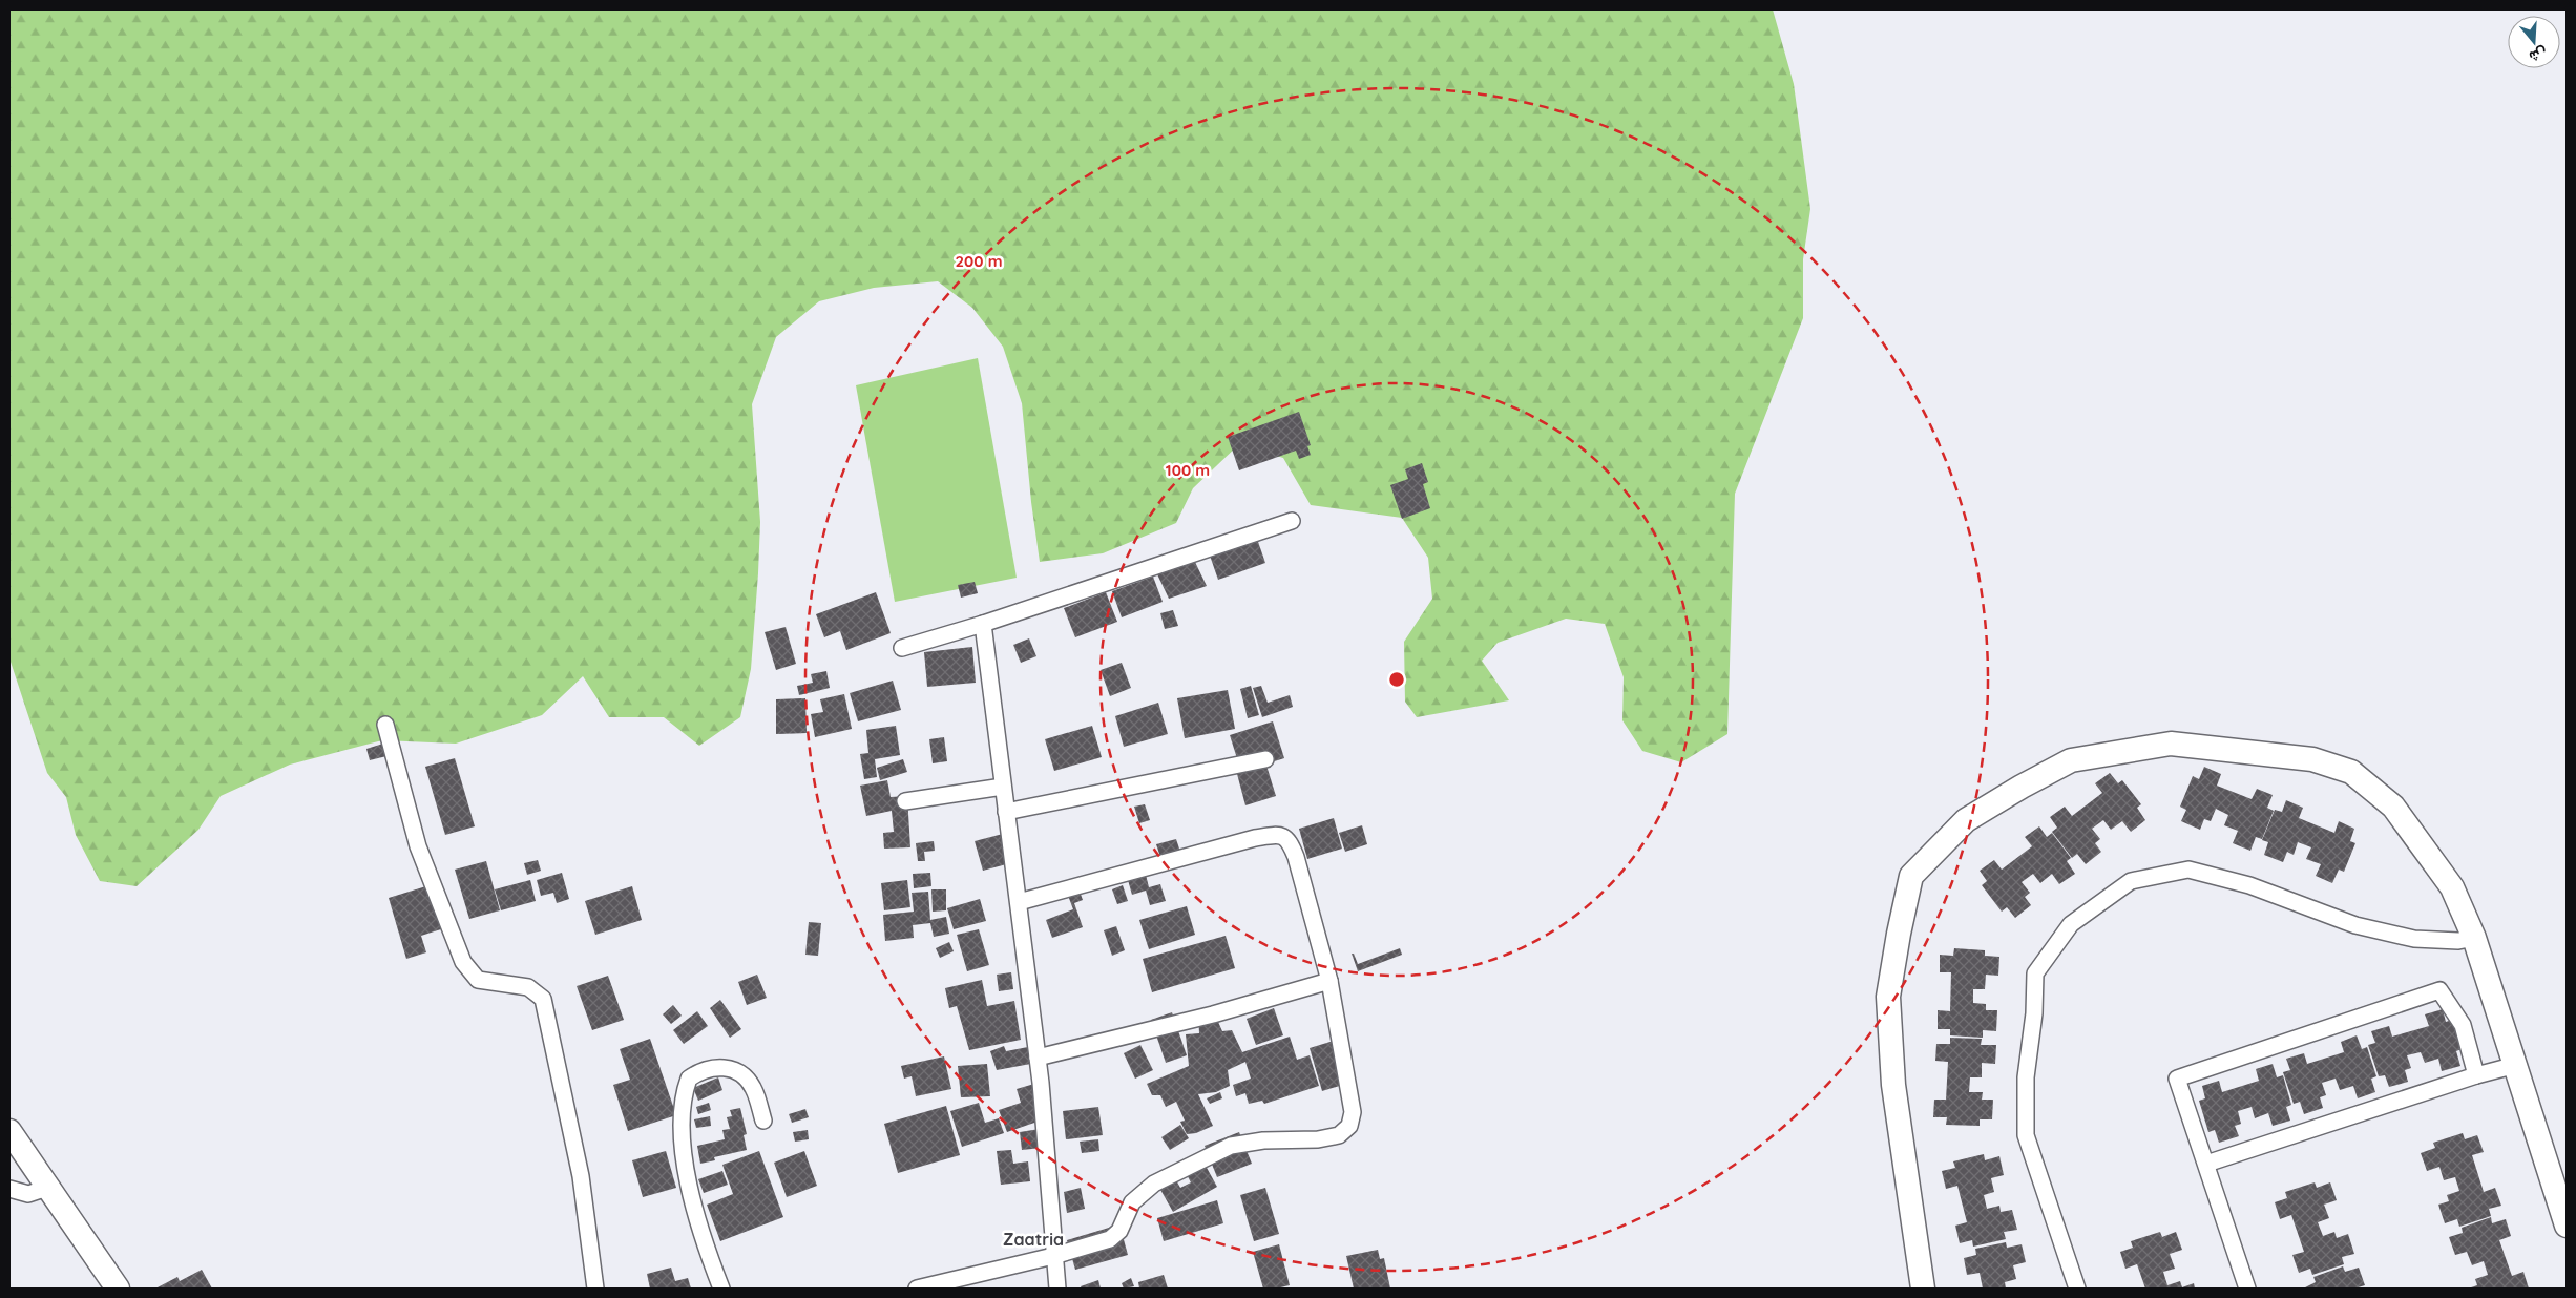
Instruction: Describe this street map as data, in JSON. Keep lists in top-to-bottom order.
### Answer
{
  "districts": ["Zaatria"],
  "north": "bottom",
  "rings": ["200 m", "100 m"]
}
